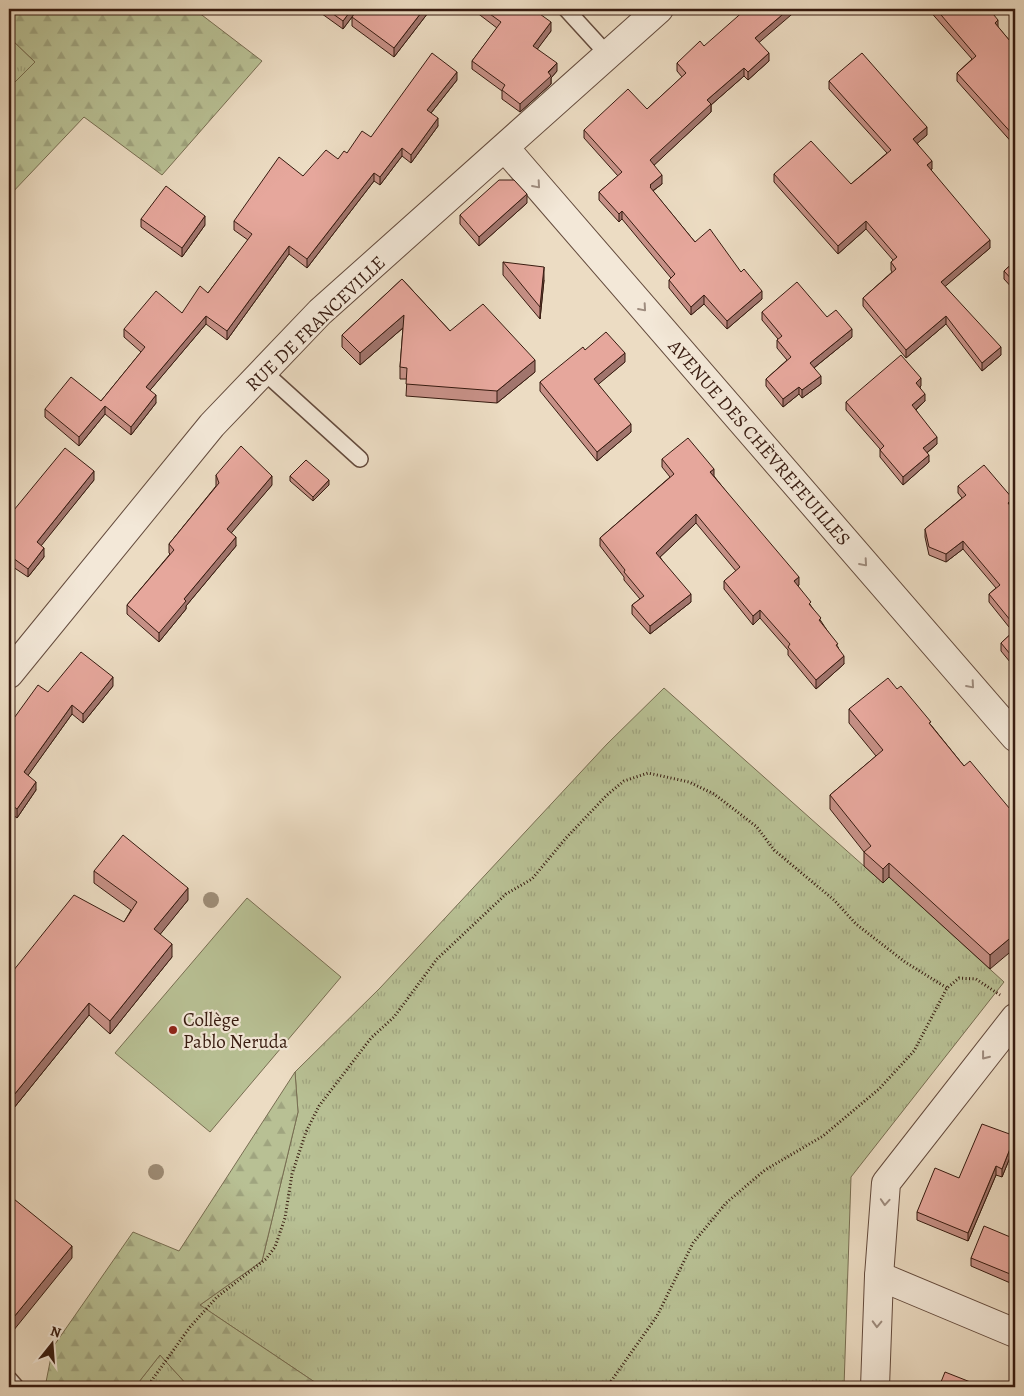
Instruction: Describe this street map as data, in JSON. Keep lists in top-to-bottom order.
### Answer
{
  "streets": {
    "street": ["RUE DE FRANCEVILLE", "AVENUE DES CHÈVREFEUILLES"]
  },
  "crossings": [
    ["RUE DE FRANCEVILLE", "AVENUE DES CHÈVREFEUILLES"]
  ],
  "one_way": ["AVENUE DES CHÈVREFEUILLES"],
  "places": ["Collège Pablo Neruda"],
  "north": "top"
}
